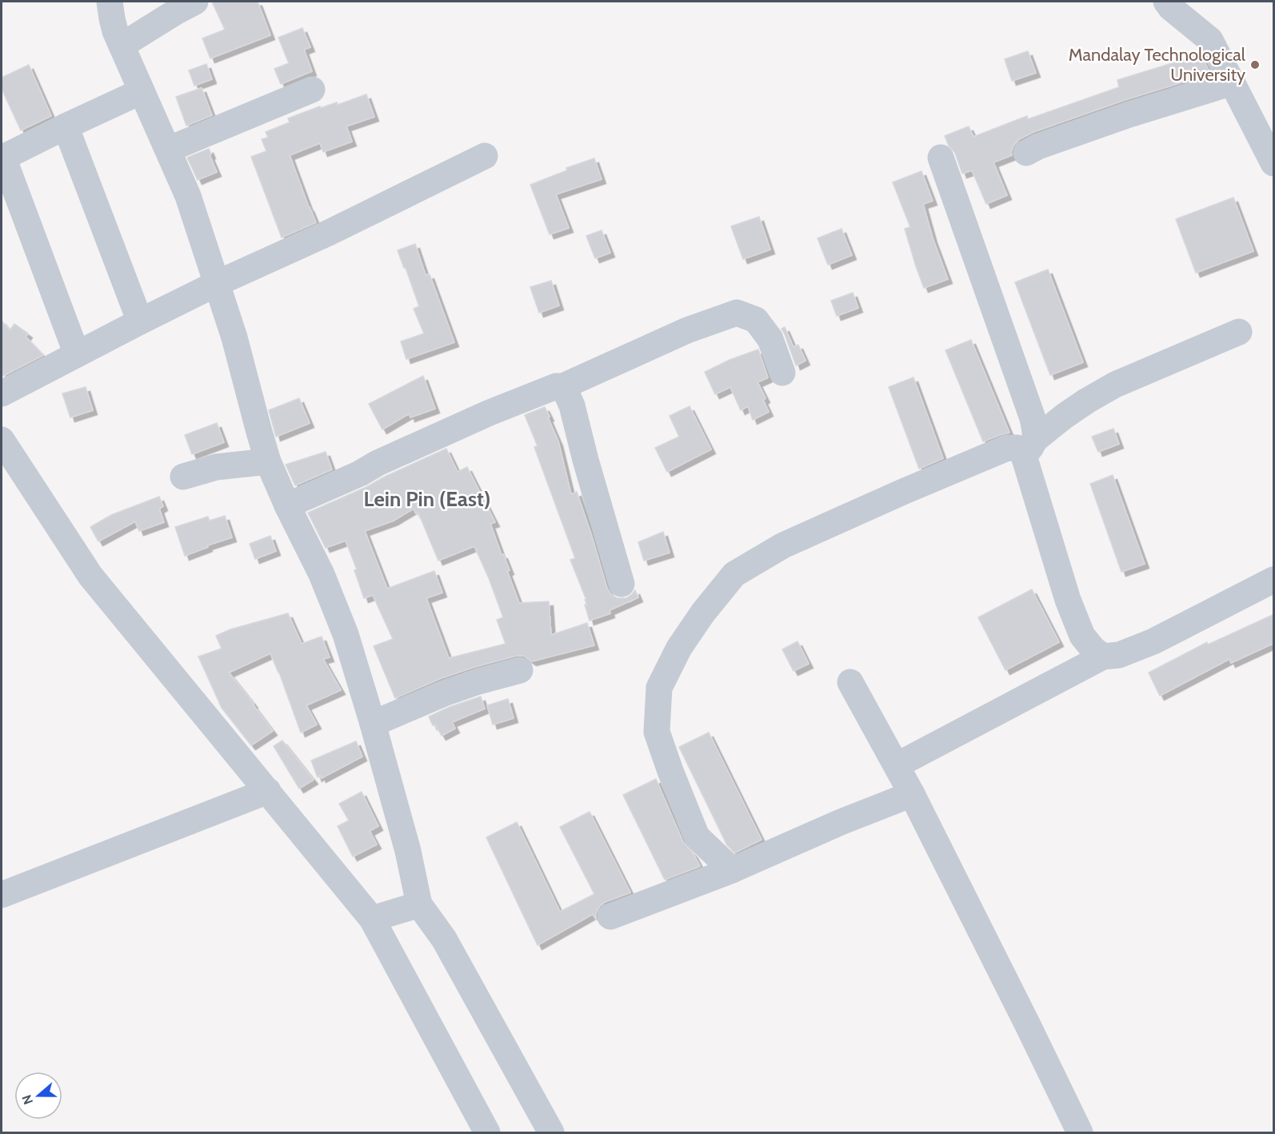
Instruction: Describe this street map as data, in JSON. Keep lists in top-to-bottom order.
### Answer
{
  "districts": ["Lein Pin (East)"],
  "places": ["Mandalay Technological University"],
  "north": "left"
}
